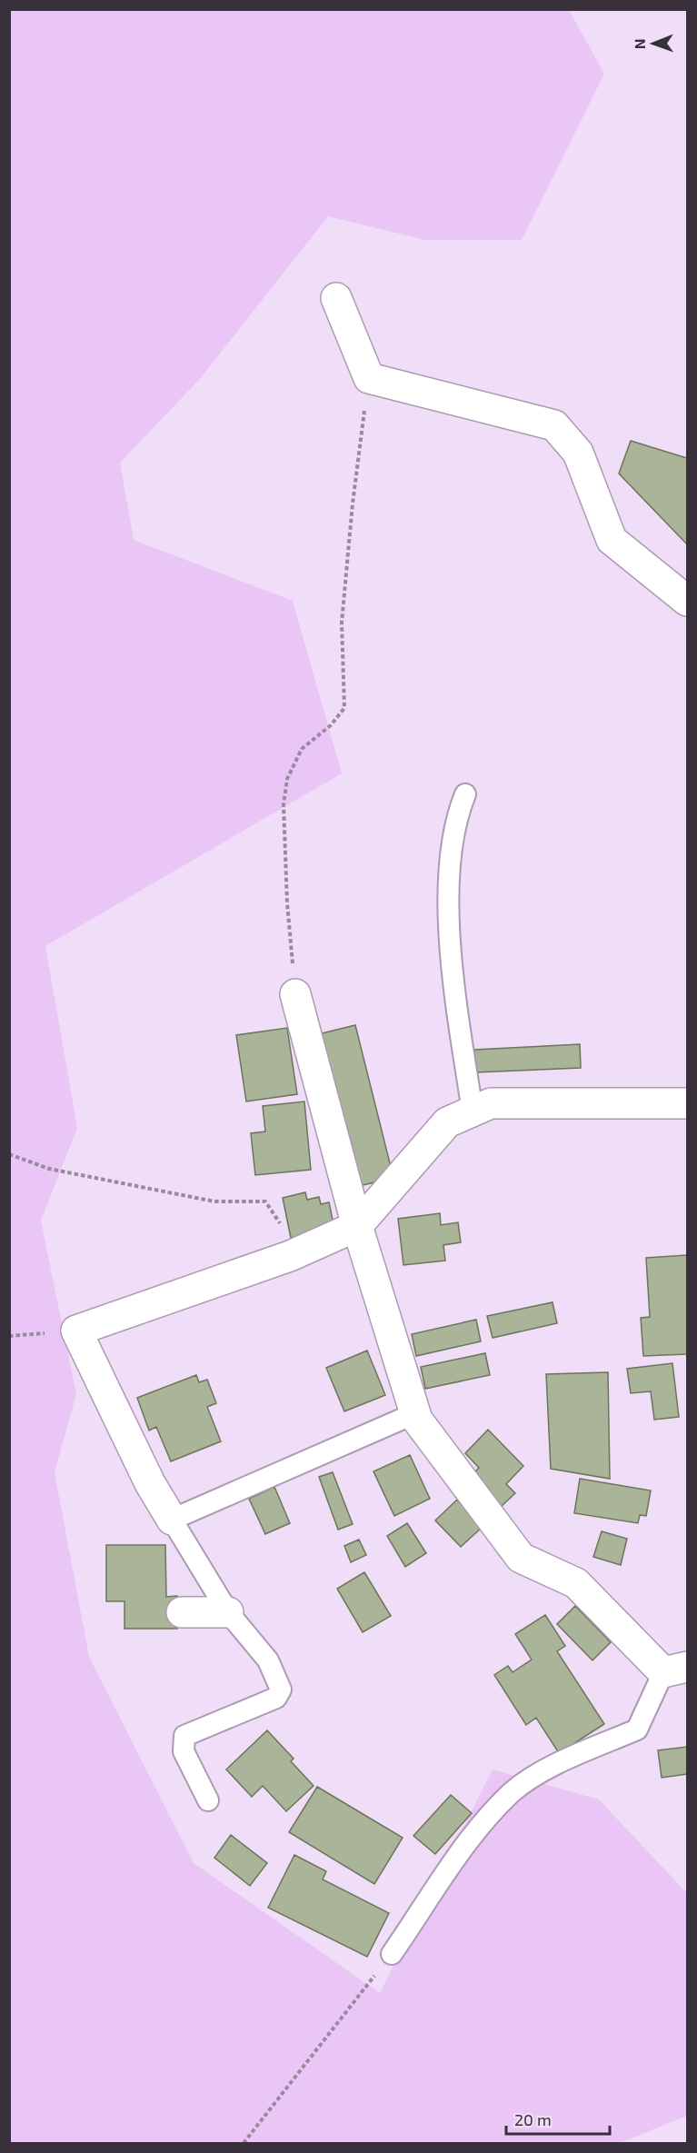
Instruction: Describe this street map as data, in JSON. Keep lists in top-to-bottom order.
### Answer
{
  "scale_bar": "20 m",
  "north": "left"
}
